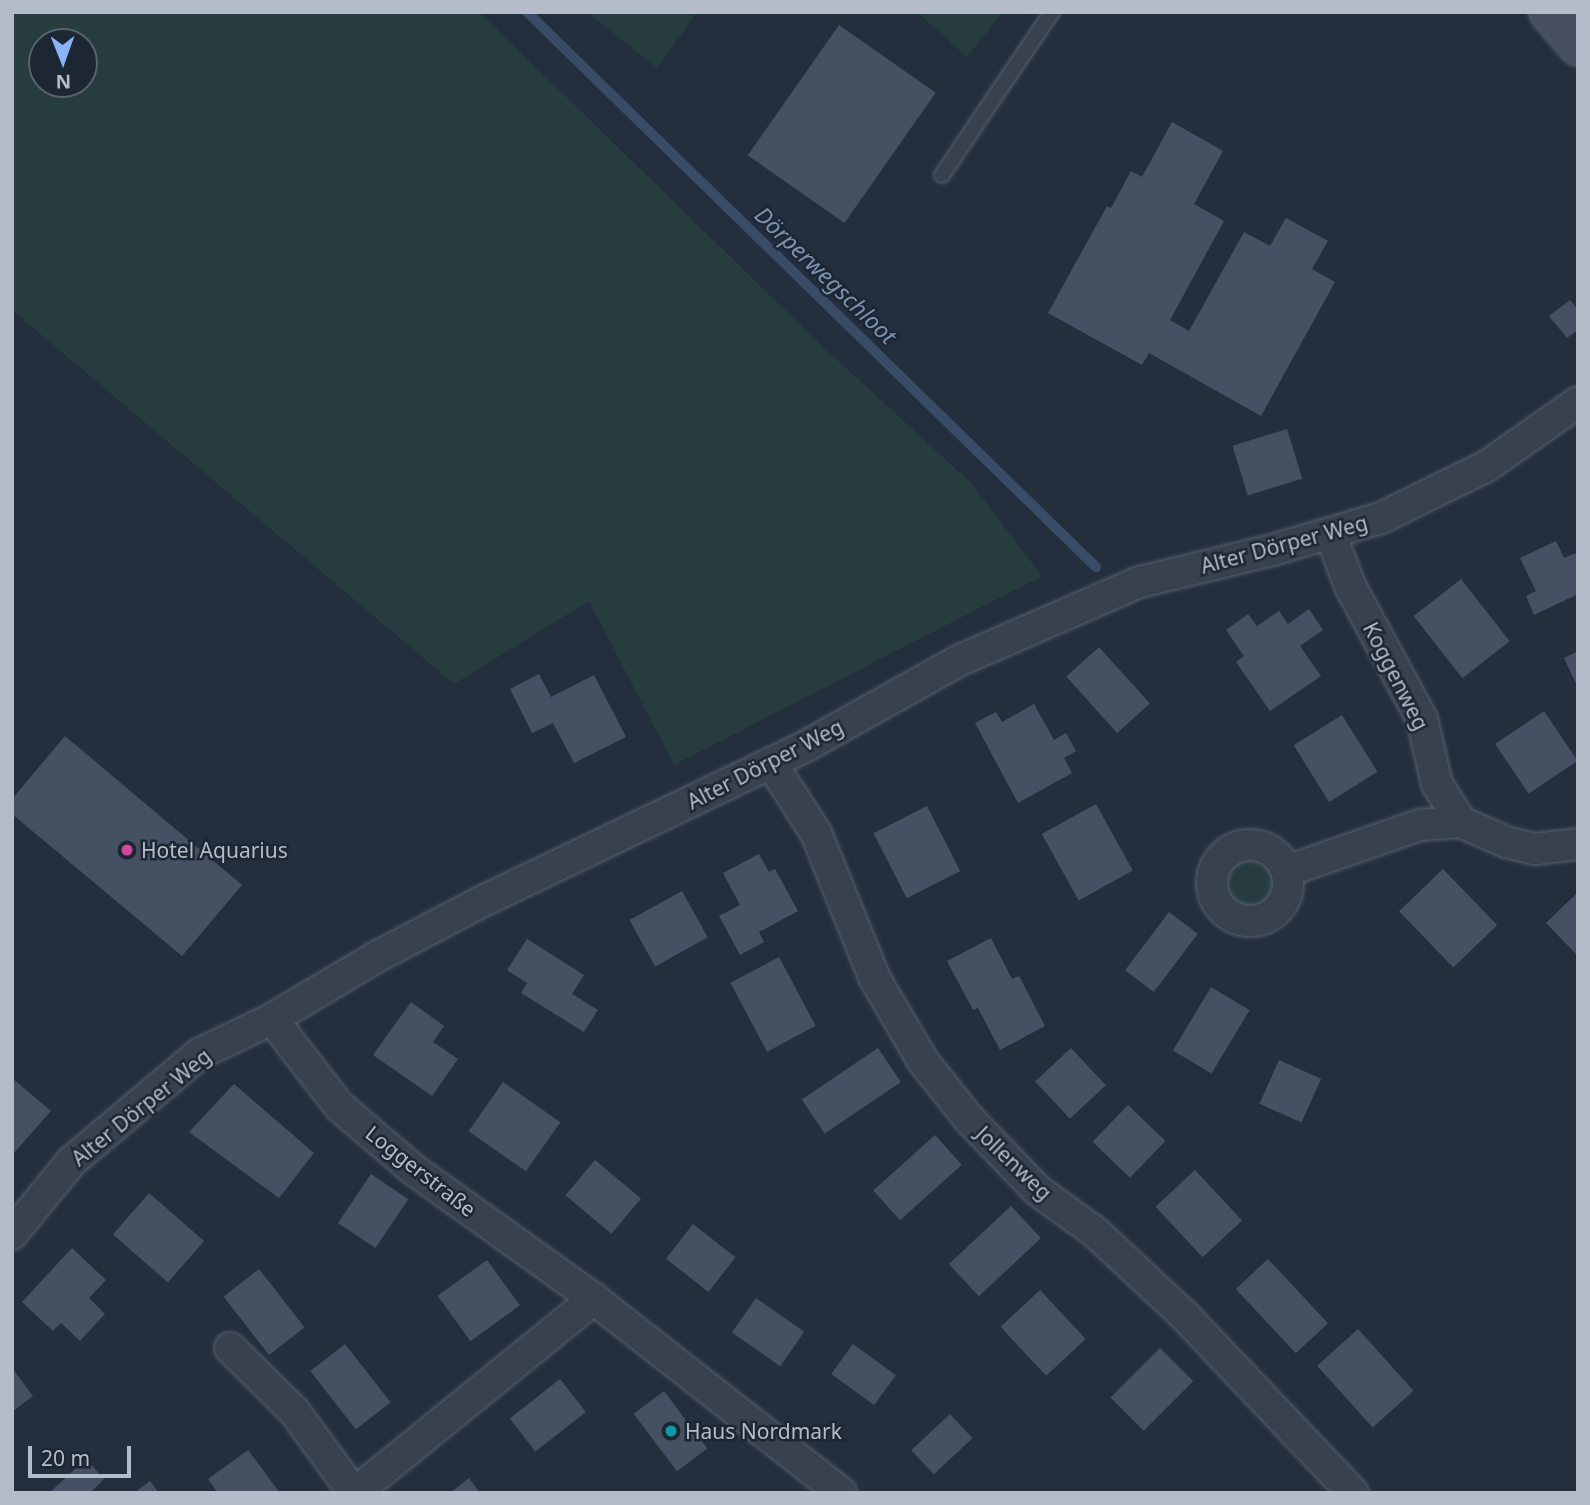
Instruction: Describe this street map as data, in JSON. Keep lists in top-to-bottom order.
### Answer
{
  "streets": {
    "street": [
      "Alter Dörper Weg",
      "Koggenweg",
      "Jollenweg",
      "Loggerstraße"
    ]
  },
  "crossings": [
    ["Alter Dörper Weg", "Koggenweg"],
    ["Alter Dörper Weg", "Jollenweg"],
    ["Alter Dörper Weg", "Loggerstraße"]
  ],
  "water": ["Dörperwegschloot"],
  "places": ["Hotel Aquarius", "Haus Nordmark"],
  "scale_bar": "20 m",
  "north": "bottom"
}
